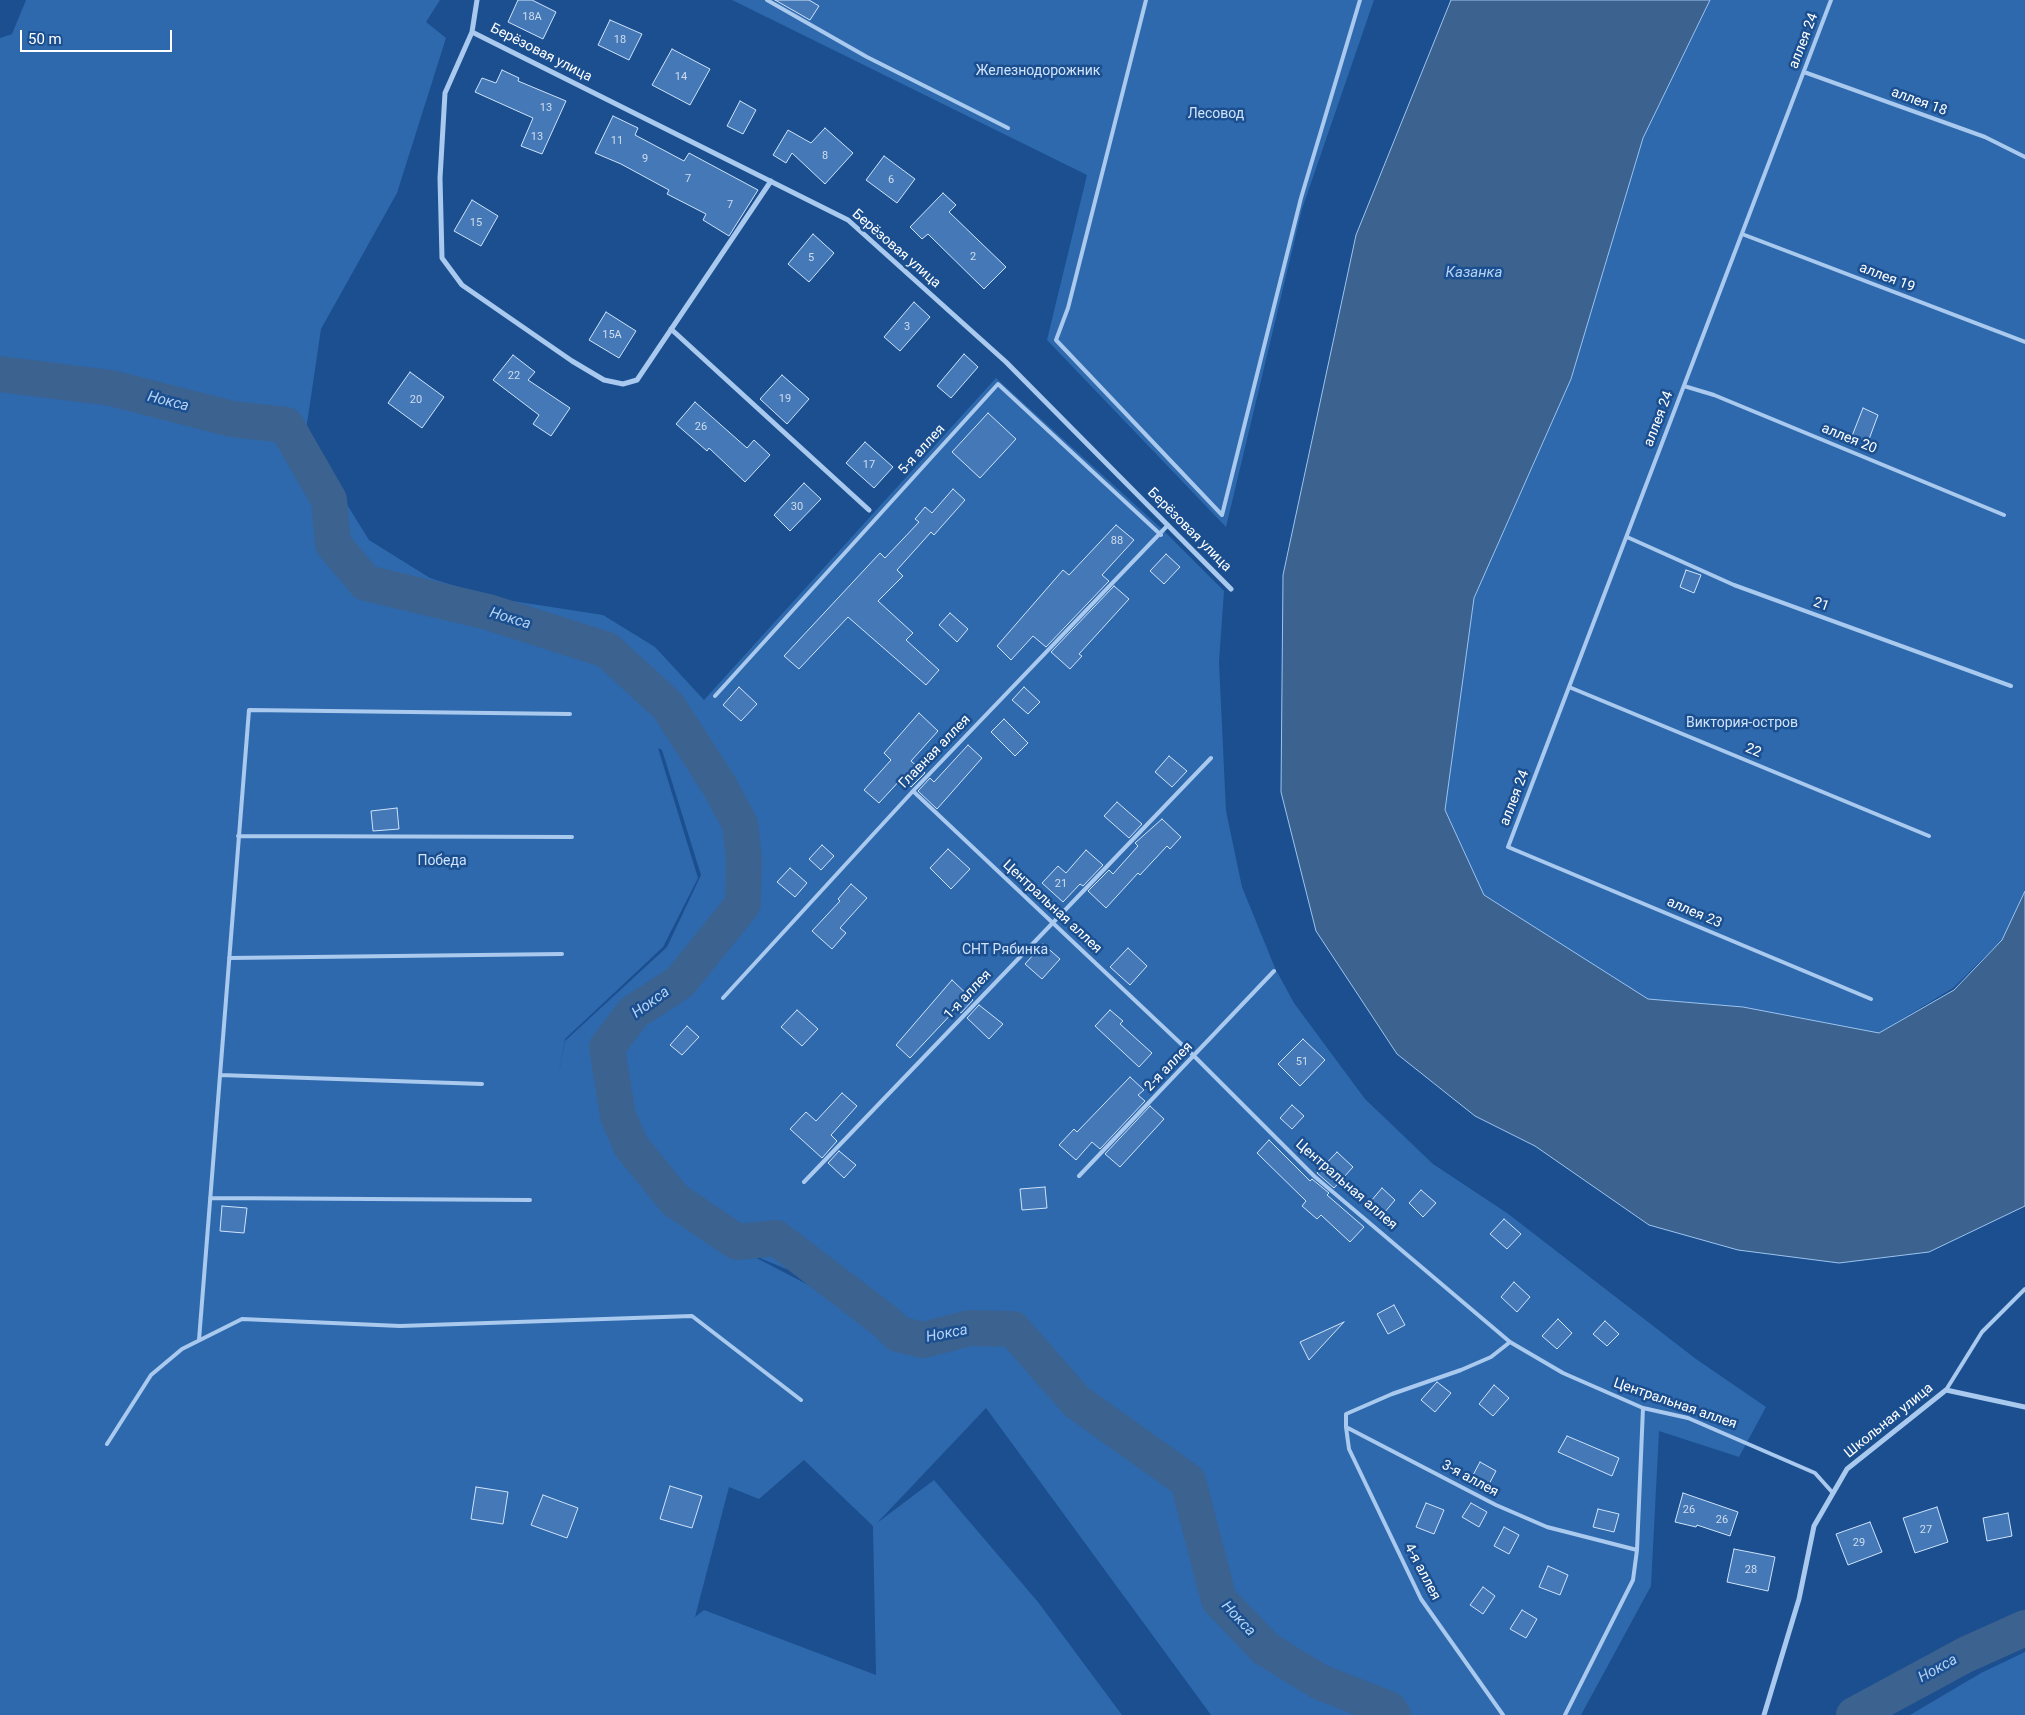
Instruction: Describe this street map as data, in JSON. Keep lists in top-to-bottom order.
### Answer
{
  "streets": {
    "street": ["Берёзовая улица", "Школьная улица"],
    "lane": [
      "аллея 24",
      "аллея 18",
      "аллея 19",
      "аллея 20",
      "5-я аллея",
      "21",
      "22",
      "Главная аллея",
      "Центральная аллея",
      "аллея 23",
      "1-я аллея",
      "2-я аллея",
      "3-я аллея",
      "4-я аллея"
    ]
  },
  "crossings": [
    ["аллея 24", "аллея 18"],
    ["аллея 24", "аллея 19"],
    ["аллея 24", "аллея 20"],
    ["аллея 24", "21"],
    ["аллея 24", "22"],
    ["аллея 24", "аллея 23"],
    ["Берёзовая улица", "Главная аллея"],
    ["5-я аллея", "Главная аллея"],
    ["Главная аллея", "Центральная аллея"],
    ["Центральная аллея", "1-я аллея"],
    ["Центральная аллея", "2-я аллея"],
    ["Центральная аллея", "Школьная улица"],
    ["3-я аллея", "4-я аллея"]
  ],
  "water": ["Казанка", "Нокса"],
  "parks": [
    "Железнодорожник",
    "Лесовод",
    "Виктория-остров",
    "Победа",
    "СНТ Рябинка"
  ],
  "house_numbers": [
    "18А",
    "18",
    "14",
    "13",
    "13",
    "11",
    "8",
    "9",
    "7",
    "6",
    "7",
    "15",
    "2",
    "5",
    "3",
    "15А",
    "22",
    "19",
    "20",
    "26",
    "17",
    "30",
    "88",
    "21",
    "51",
    "26",
    "26",
    "27",
    "29",
    "28"
  ],
  "scale_bar": "50 m"
}
